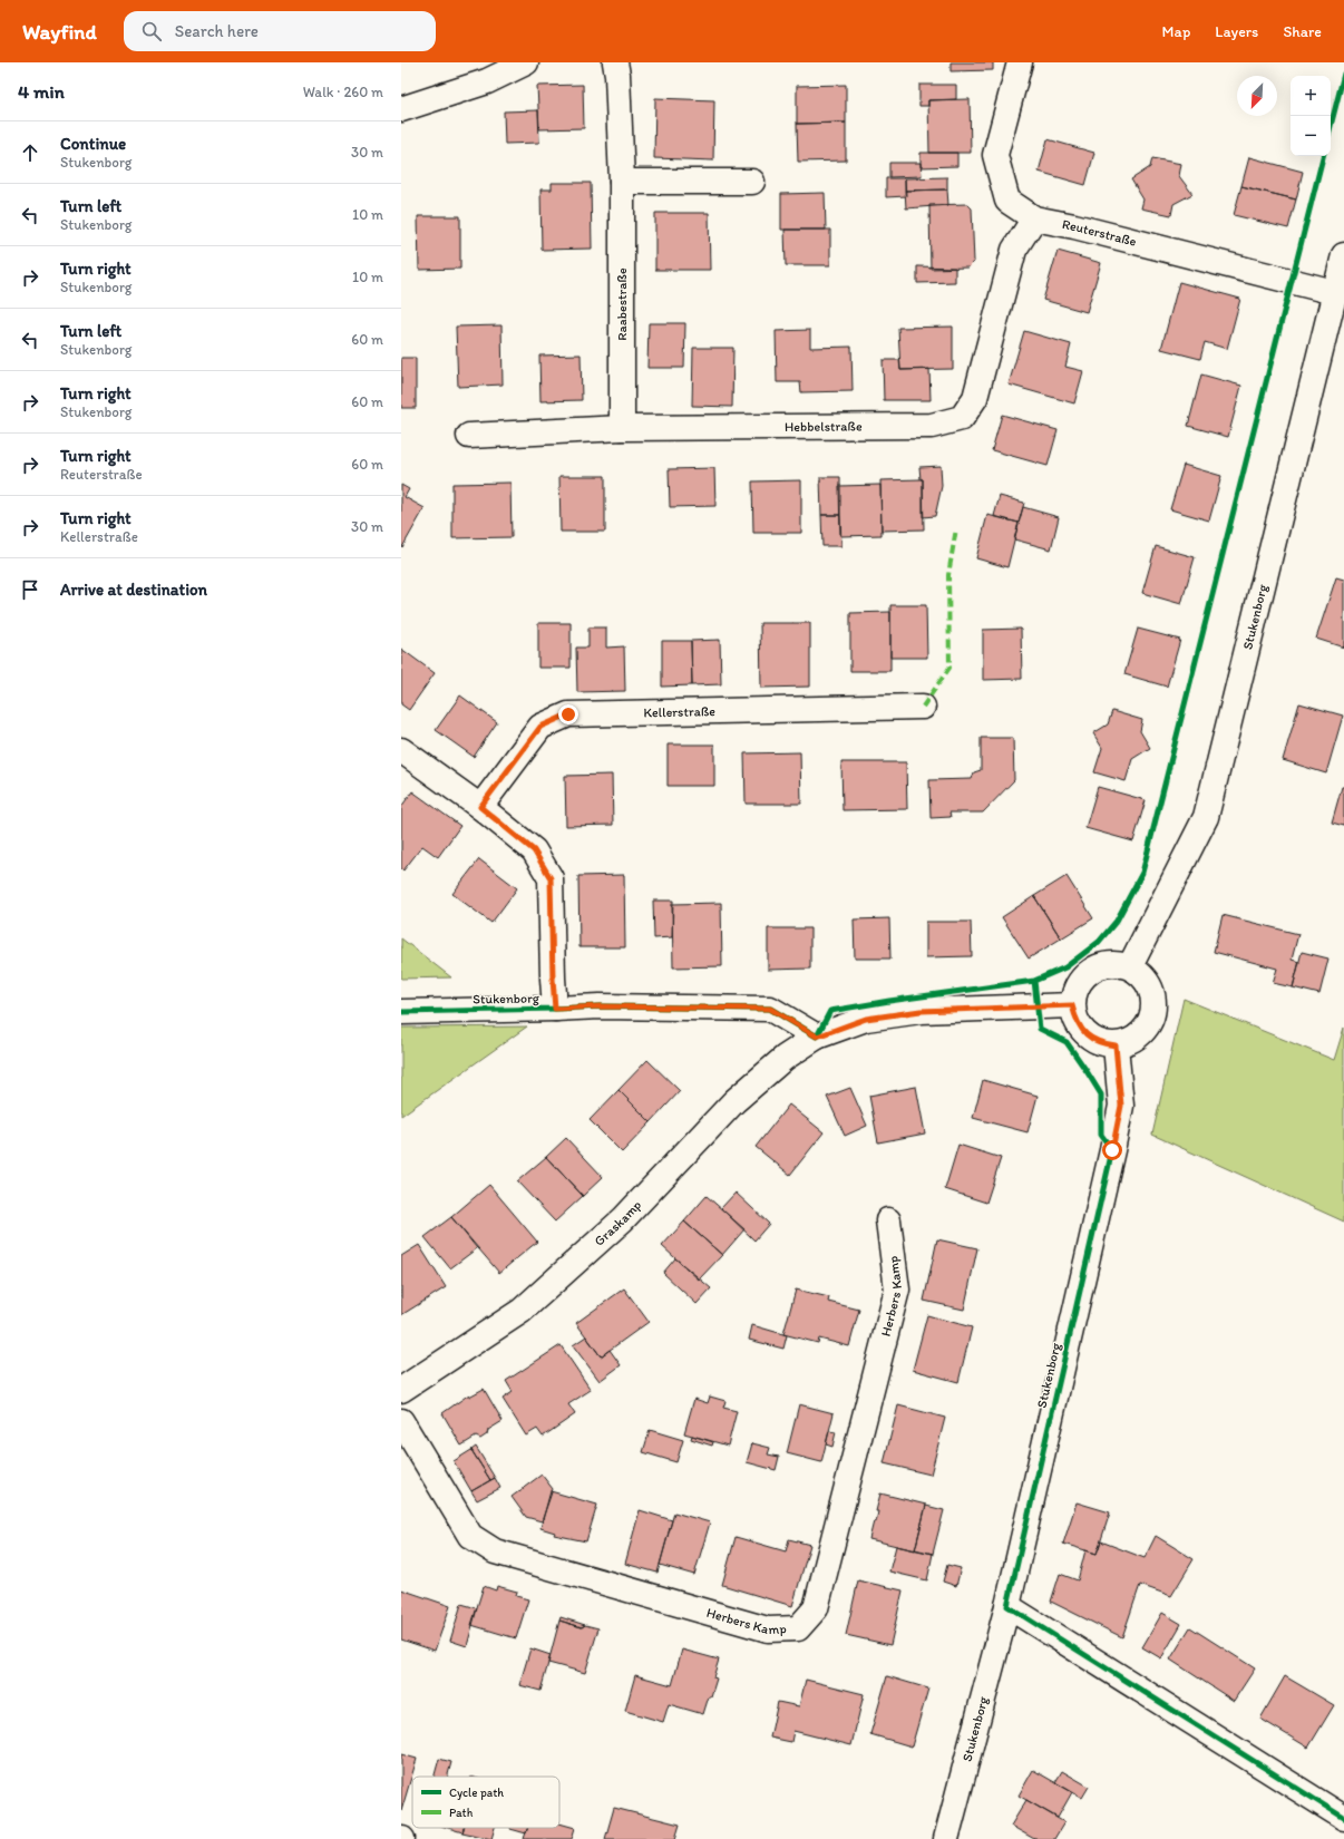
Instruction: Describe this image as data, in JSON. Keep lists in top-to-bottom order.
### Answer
{
  "streets": {
    "street": [
      "Reuterstraße",
      "Raabestraße",
      "Hebbelstraße",
      "Stukenborg",
      "Kellerstraße",
      "Graskamp",
      "Herbers Kamp"
    ]
  },
  "crossings": [
    ["Reuterstraße", "Hebbelstraße"],
    ["Reuterstraße", "Stukenborg"],
    ["Raabestraße", "Hebbelstraße"],
    ["Stukenborg", "Graskamp"]
  ],
  "legend": ["Cycle path", "Path"],
  "north": "bottom left",
  "page": {
    "header": "Wayfind",
    "search": "Search here",
    "nav": ["Map", "Layers", "Share"],
    "heading": ["4 min", "Walk · 260 m"],
    "map_buttons": ["+", "−"],
    "list": [
      ["Continue", "Stukenborg", "30 m"],
      ["Turn left", "Stukenborg", "10 m"],
      ["Turn right", "Stukenborg", "10 m"],
      ["Turn left", "Stukenborg", "60 m"],
      ["Turn right", "Stukenborg", "60 m"],
      ["Turn right", "Reuterstraße", "60 m"],
      ["Turn right", "Kellerstraße", "30 m"],
      "Arrive at destination"
    ]
  }
}
